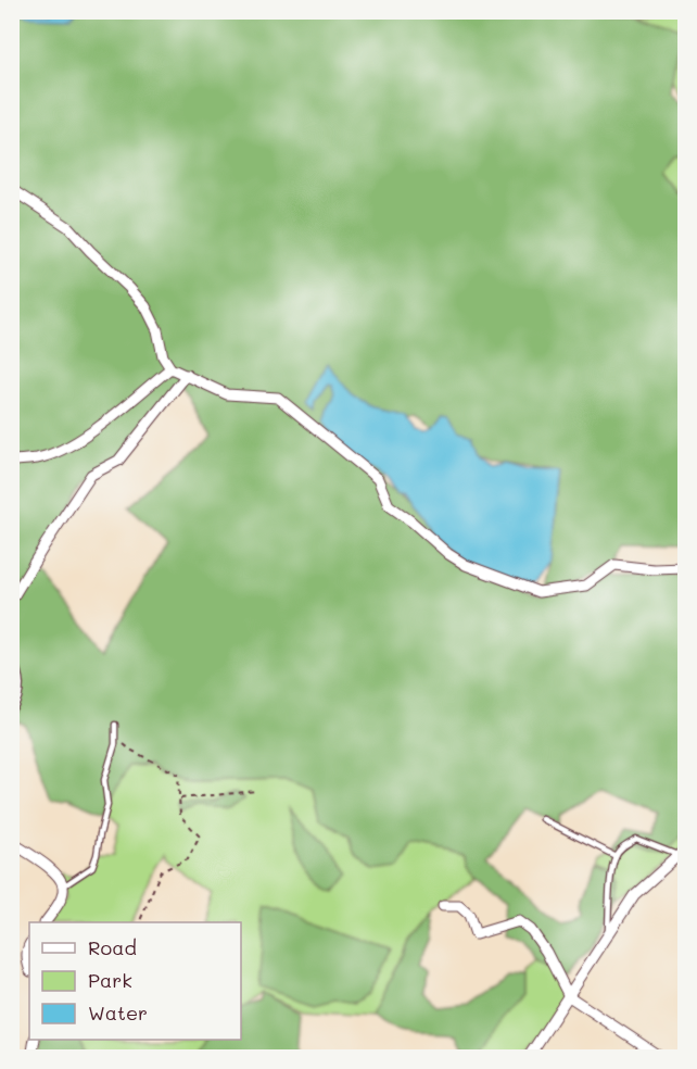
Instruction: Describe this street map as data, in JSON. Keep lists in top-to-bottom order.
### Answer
{
  "legend": ["Road", "Park", "Water"]
}
